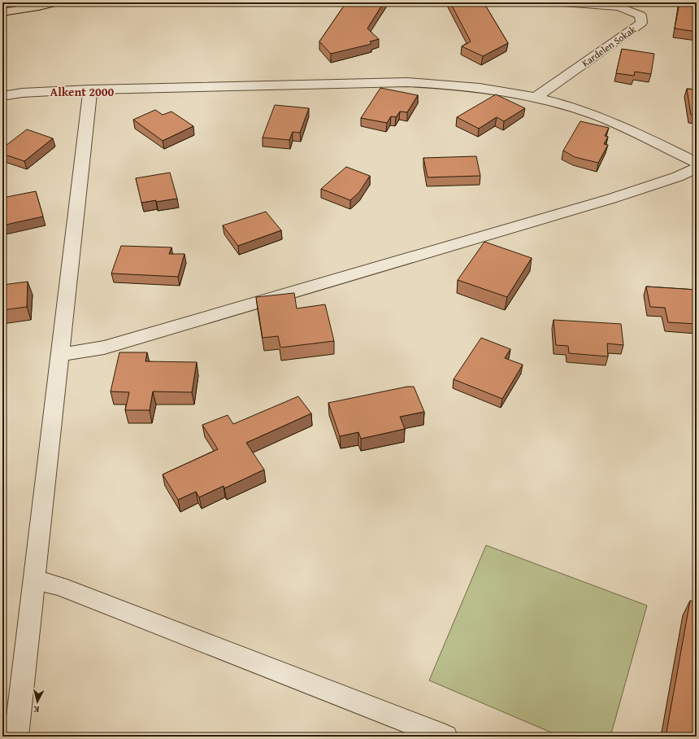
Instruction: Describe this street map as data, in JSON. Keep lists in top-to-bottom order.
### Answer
{
  "streets": {
    "street": ["Kardelen Sokak"]
  },
  "districts": ["Alkent 2000"],
  "north": "bottom"
}
